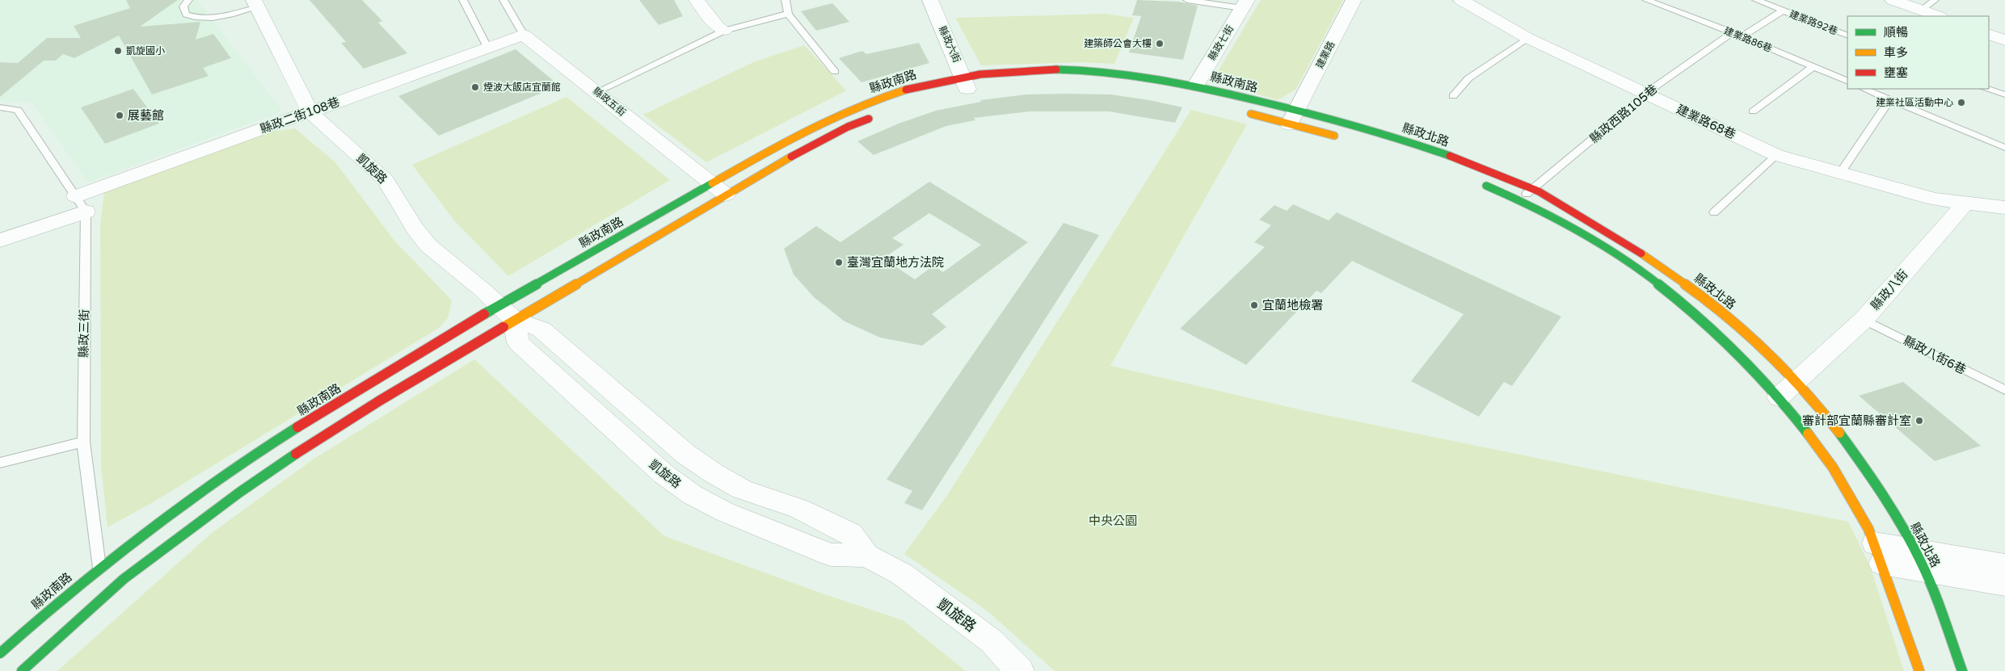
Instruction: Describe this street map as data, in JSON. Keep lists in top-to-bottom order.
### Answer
{
  "streets": {
    "street": [
      "縣政七街",
      "縣政六街",
      "建業路",
      "縣政南路",
      "縣政五街",
      "縣政二街108巷",
      "建業路68巷",
      "縣政北路",
      "凱旋路",
      "縣政八街"
    ],
    "lane": [
      "建業路92巷",
      "建業路86巷",
      "縣政西路105巷",
      "縣政三街",
      "縣政八街6巷"
    ]
  },
  "crossings": [
    ["建業路86巷", "縣政西路105巷"],
    ["縣政七街", "縣政南路"],
    ["縣政六街", "縣政南路"],
    ["建業路", "縣政南路"],
    ["建業路", "縣政北路"],
    ["縣政南路", "縣政五街"],
    ["縣政南路", "縣政北路"],
    ["縣政南路", "凱旋路"],
    ["縣政南路", "縣政三街"],
    ["縣政五街", "縣政二街108巷"],
    ["縣政西路105巷", "建業路68巷"],
    ["縣政西路105巷", "縣政北路"],
    ["縣政二街108巷", "凱旋路"],
    ["縣政二街108巷", "縣政三街"],
    ["建業路68巷", "縣政八街"],
    ["縣政北路", "縣政八街"],
    ["縣政八街", "縣政八街6巷"]
  ],
  "parks": ["中央公園"],
  "places": [
    "建築師公會大樓",
    "凱旋國小",
    "煙波大飯店宜蘭館",
    "建業社區活動中心",
    "展藝館",
    "臺灣宜蘭地方法院",
    "宜蘭地檢署",
    "審計部宜蘭縣審計室"
  ],
  "legend": ["順暢", "車多", "壅塞"]
}
